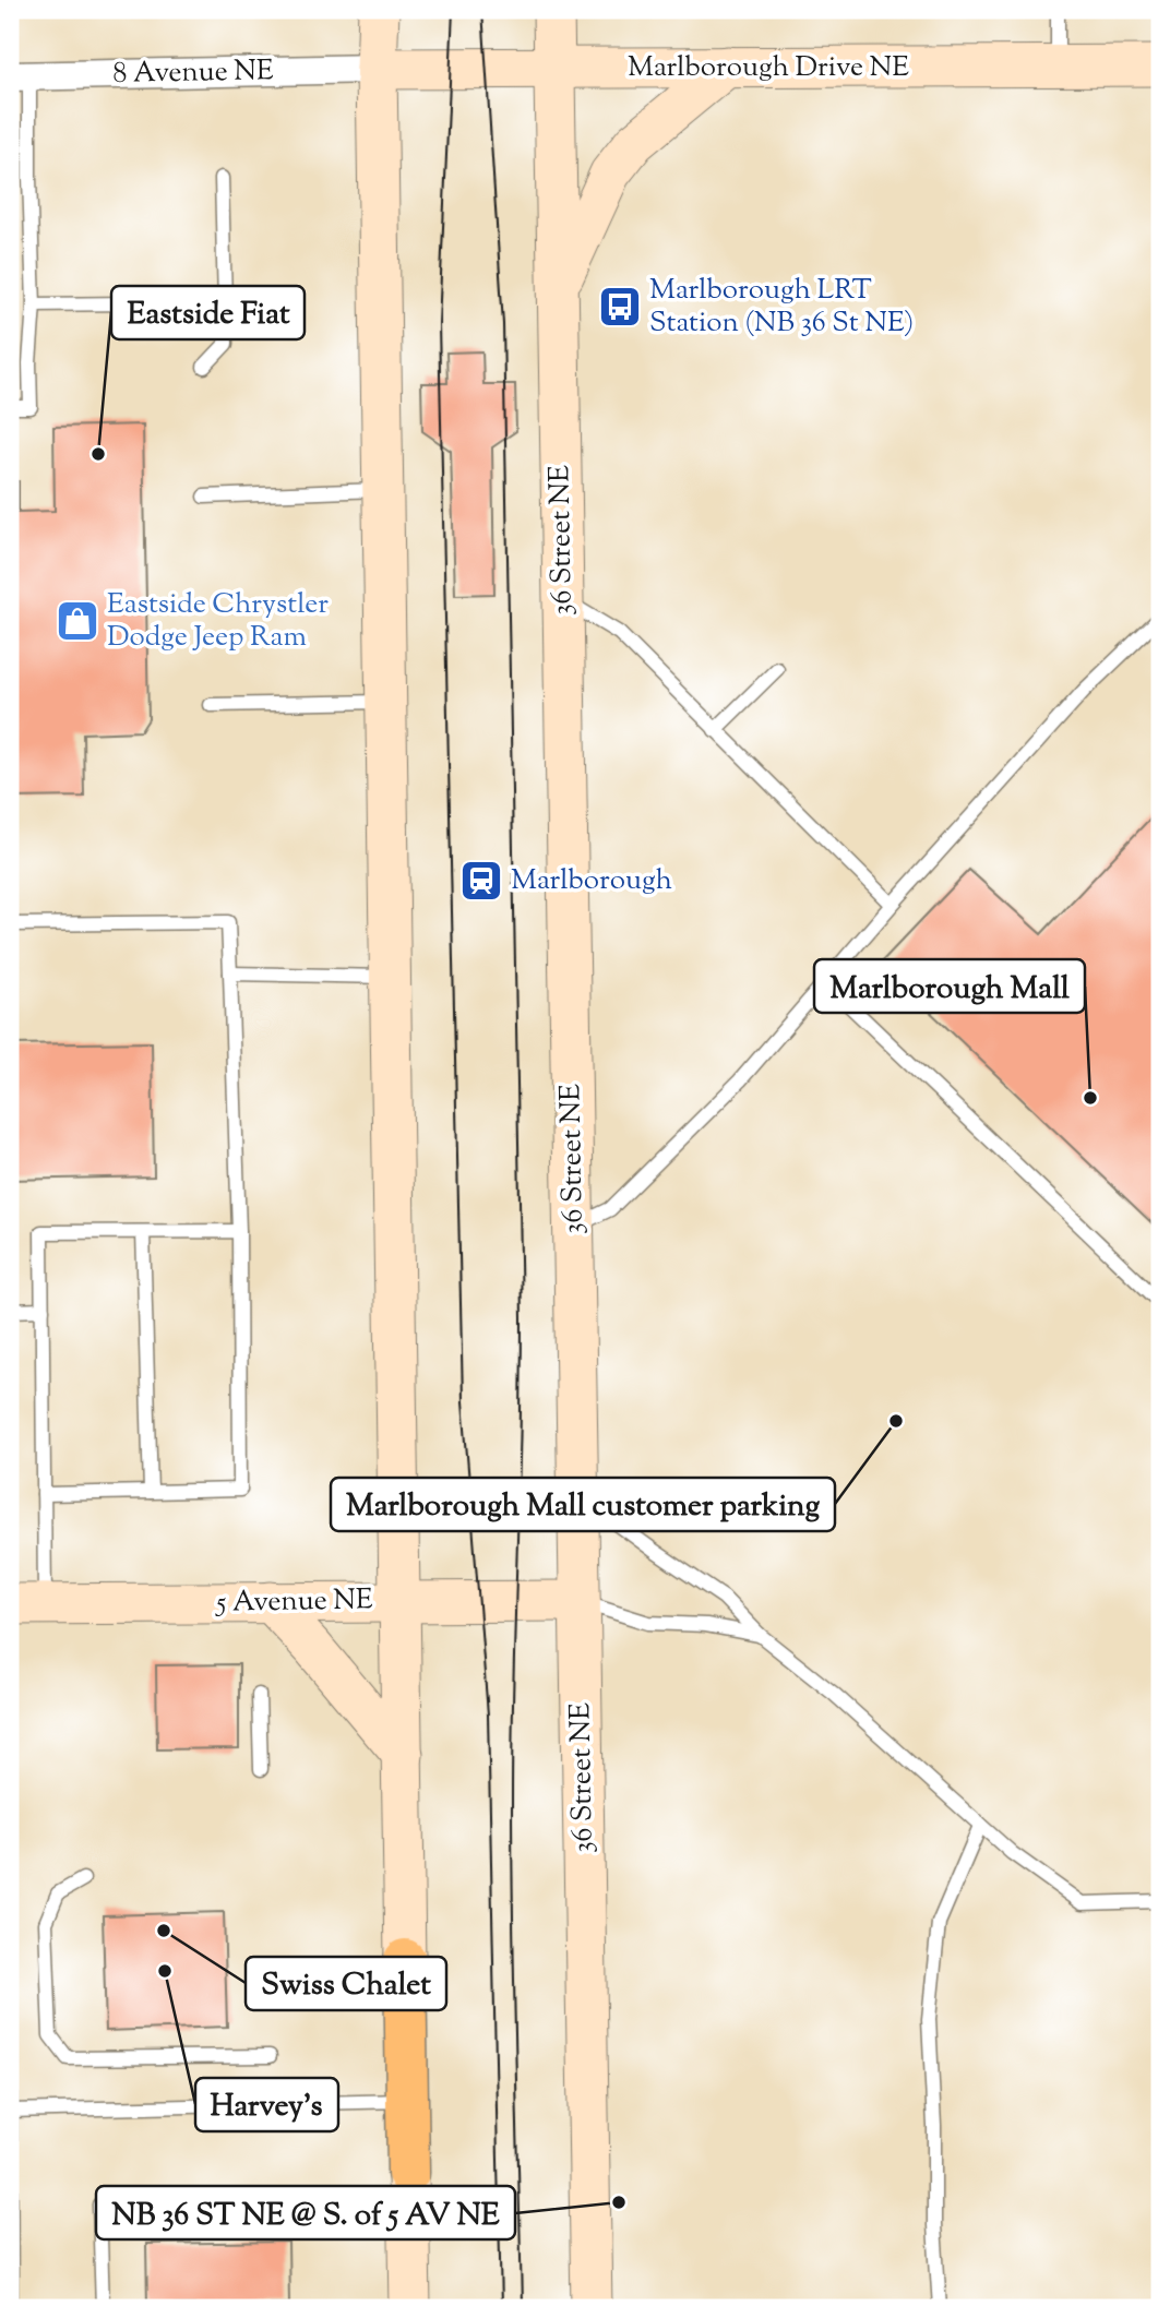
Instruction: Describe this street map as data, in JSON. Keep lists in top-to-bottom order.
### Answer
{
  "streets": {
    "main road": ["Marlborough Drive NE", "36 Street NE", "5 Avenue NE"],
    "street": ["8 Avenue NE"]
  },
  "crossings": [
    ["Marlborough Drive NE", "8 Avenue NE"],
    ["Marlborough Drive NE", "36 Street NE"],
    ["36 Street NE", "5 Avenue NE"]
  ],
  "places": {
    "bus stop": ["Marlborough LRT Station (NB 36 St NE)"],
    "other": [
      "Eastside Fiat",
      "Marlborough Mall",
      "Marlborough Mall customer parking",
      "Swiss Chalet",
      "Harvey's",
      "NB 36 ST NE @ S. of 5 AV NE"
    ],
    "shop": ["Eastside Chrystler Dodge Jeep Ram"],
    "station": ["Marlborough"]
  }
}
